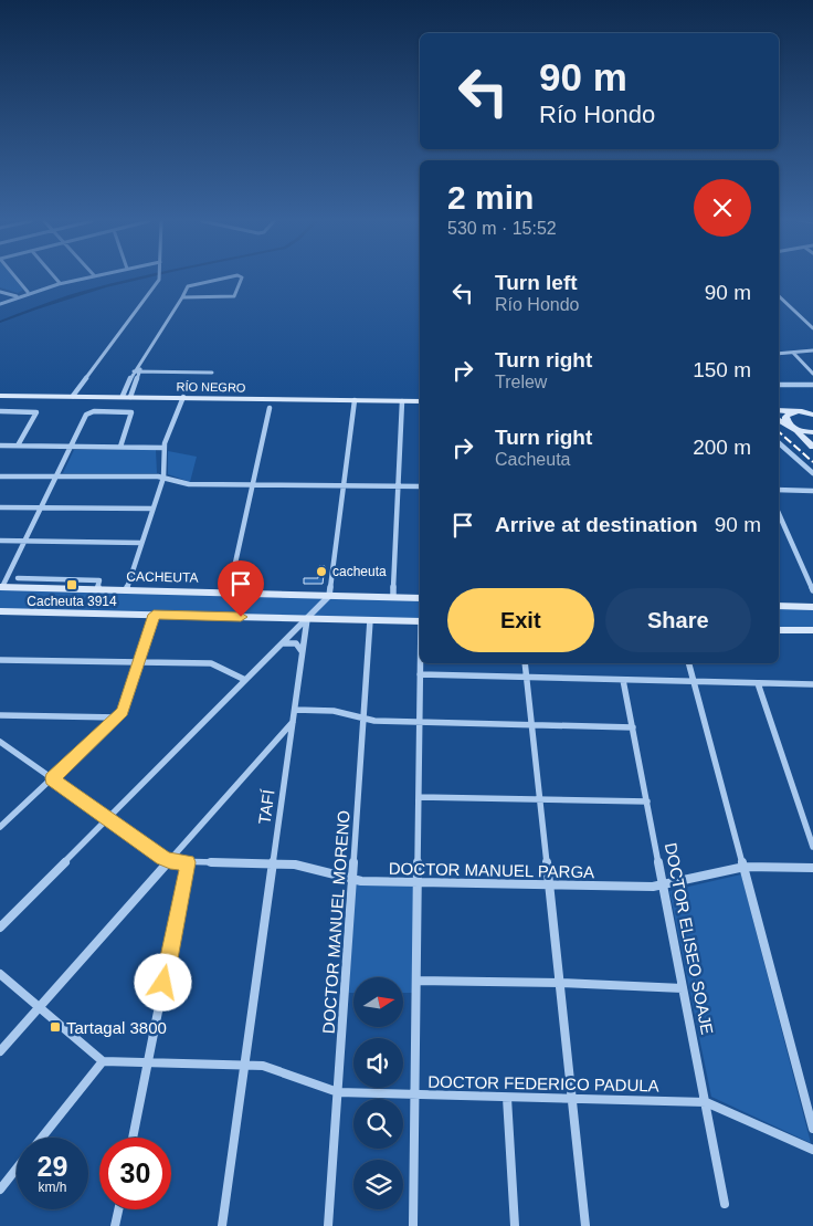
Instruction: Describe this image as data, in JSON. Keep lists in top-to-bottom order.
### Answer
{
  "streets": {
    "street": [
      "RÍO NEGRO",
      "CACHEUTA",
      "TAFÍ",
      "DOCTOR MANUEL PARGA",
      "DOCTOR MANUEL MORENO",
      "DOCTOR ELISEO SOAJE",
      "DOCTOR FEDERICO PADULA"
    ]
  },
  "crossings": [
    ["TAFÍ", "DOCTOR MANUEL PARGA"],
    ["TAFÍ", "DOCTOR FEDERICO PADULA"],
    ["DOCTOR MANUEL PARGA", "DOCTOR MANUEL MORENO"],
    ["DOCTOR MANUEL PARGA", "DOCTOR ELISEO SOAJE"],
    ["DOCTOR MANUEL MORENO", "DOCTOR FEDERICO PADULA"],
    ["DOCTOR ELISEO SOAJE", "DOCTOR FEDERICO PADULA"]
  ],
  "places": {
    "other": ["cacheuta"],
    "transit": ["Cacheuta 3914", "Tartagal 3800"]
  },
  "north": "right",
  "page": {
    "turn": ["90 m", "Río Hondo"],
    "heading": ["2 min", "530 m · 15:52"],
    "list": [
      {
        "name": "Turn left",
        "note": "Río Hondo",
        "value": "90 m"
      },
      {
        "name": "Turn right",
        "note": "Trelew",
        "value": "150 m"
      },
      {
        "name": "Turn right",
        "note": "Cacheuta",
        "value": "200 m"
      },
      {
        "name": "Arrive at destination",
        "value": "90 m"
      }
    ],
    "buttons": ["Exit", "Share"],
    "speed": "29 km/h",
    "limit": "30"
  }
}
